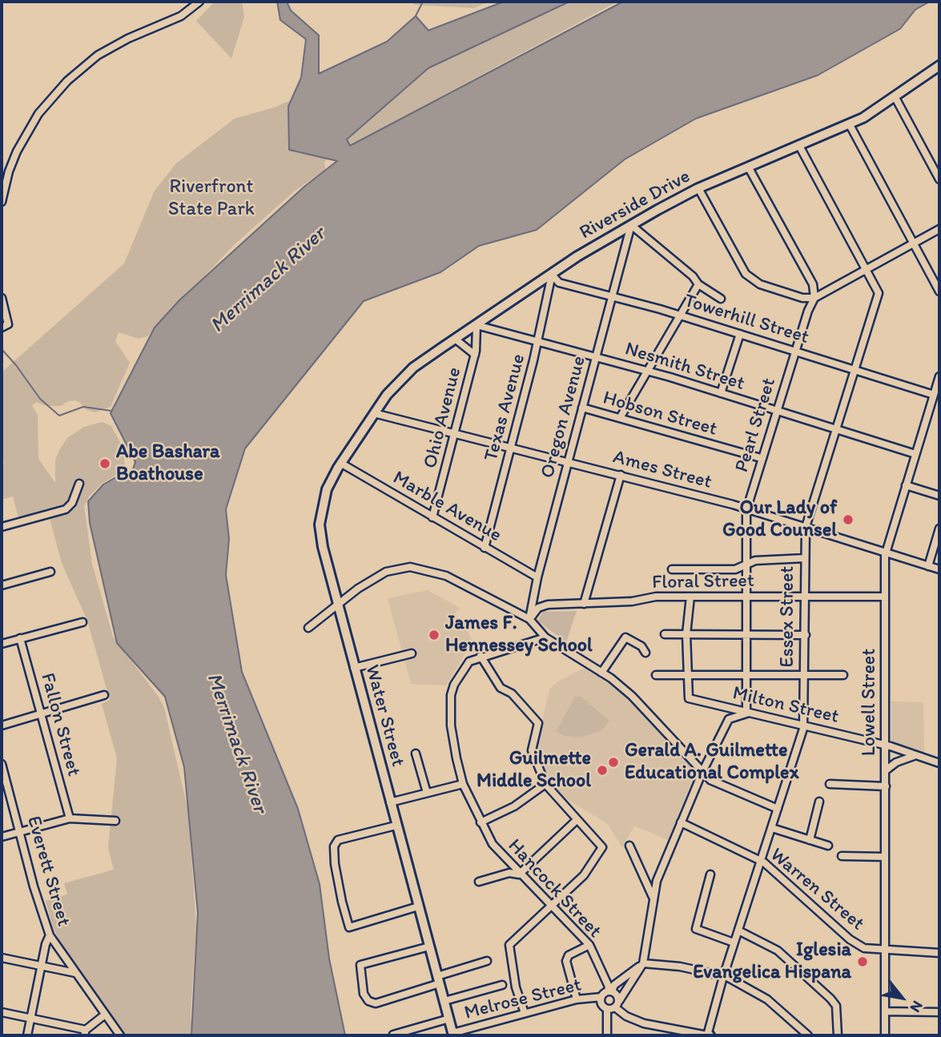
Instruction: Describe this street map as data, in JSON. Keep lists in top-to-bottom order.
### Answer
{
  "streets": {
    "main road": ["Riverside Drive", "Water Street"],
    "street": [
      "Towerhill Street",
      "Nesmith Street",
      "Texas Avenue",
      "Hobson Street",
      "Oregon Avenue",
      "Ohio Avenue",
      "Pearl Street",
      "Ames Street",
      "Marble Avenue",
      "Floral Street",
      "Essex Street",
      "Lowell Street",
      "Milton Street",
      "Fallon Street",
      "Everett Street",
      "Hancock Street",
      "Warren Street",
      "Melrose Street"
    ]
  },
  "crossings": [
    ["Riverside Drive", "Towerhill Street"],
    ["Riverside Drive", "Nesmith Street"],
    ["Riverside Drive", "Texas Avenue"],
    ["Riverside Drive", "Oregon Avenue"],
    ["Riverside Drive", "Ohio Avenue"],
    ["Riverside Drive", "Ames Street"],
    ["Riverside Drive", "Essex Street"],
    ["Riverside Drive", "Water Street"],
    ["Towerhill Street", "Texas Avenue"],
    ["Towerhill Street", "Oregon Avenue"],
    ["Towerhill Street", "Pearl Street"],
    ["Towerhill Street", "Essex Street"],
    ["Towerhill Street", "Lowell Street"],
    ["Nesmith Street", "Texas Avenue"],
    ["Nesmith Street", "Oregon Avenue"],
    ["Nesmith Street", "Ohio Avenue"],
    ["Nesmith Street", "Pearl Street"],
    ["Nesmith Street", "Essex Street"],
    ["Nesmith Street", "Lowell Street"],
    ["Texas Avenue", "Ames Street"],
    ["Texas Avenue", "Marble Avenue"],
    ["Hobson Street", "Oregon Avenue"],
    ["Hobson Street", "Pearl Street"],
    ["Oregon Avenue", "Ames Street"],
    ["Oregon Avenue", "Marble Avenue"],
    ["Oregon Avenue", "Floral Street"],
    ["Ohio Avenue", "Ames Street"],
    ["Ohio Avenue", "Marble Avenue"],
    ["Pearl Street", "Ames Street"],
    ["Pearl Street", "Floral Street"],
    ["Pearl Street", "Milton Street"],
    ["Ames Street", "Essex Street"],
    ["Ames Street", "Lowell Street"],
    ["Ames Street", "Water Street"],
    ["Marble Avenue", "Water Street"],
    ["Floral Street", "Essex Street"],
    ["Floral Street", "Lowell Street"],
    ["Essex Street", "Milton Street"],
    ["Essex Street", "Warren Street"],
    ["Lowell Street", "Milton Street"],
    ["Lowell Street", "Warren Street"],
    ["Water Street", "Melrose Street"],
    ["Hancock Street", "Melrose Street"]
  ],
  "water": ["Merrimack River"],
  "parks": ["Riverfront State Park"],
  "places": [
    "Abe Bashara Boathouse",
    "Our Lady of Good Counsel",
    "James F. Hennessey School",
    "Gerald A. Guilmette Educational Complex",
    "Guilmette Middle School",
    "Iglesia Evangelica Hispana"
  ],
  "north": "bottom right"
}
